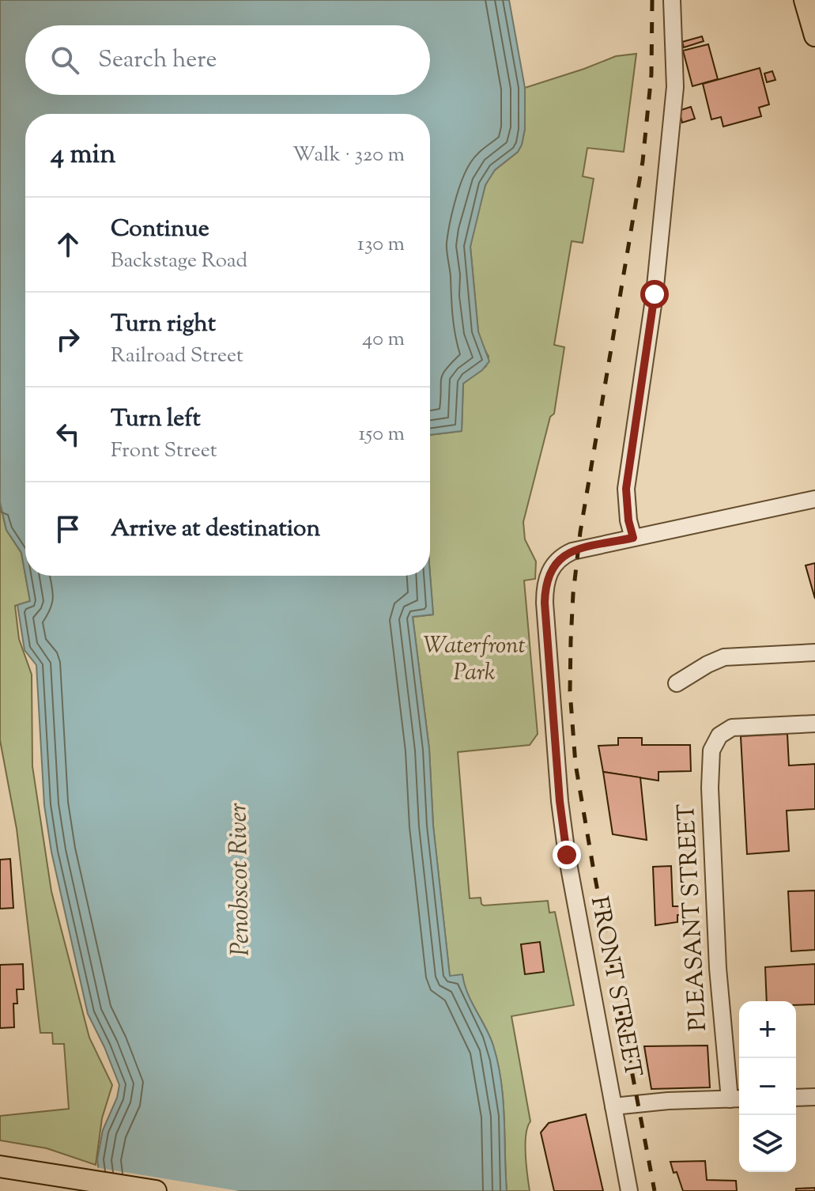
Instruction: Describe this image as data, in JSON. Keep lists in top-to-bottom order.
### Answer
{
  "streets": {
    "street": ["PLEASANT STREET", "FRONT STREET"]
  },
  "water": ["Penobscot River"],
  "parks": ["Waterfront Park"],
  "page": {
    "search": "Search here",
    "heading": ["4 min", "Walk · 320 m"],
    "list": [
      ["Continue", "Backstage Road", "130 m"],
      ["Turn right", "Railroad Street", "40 m"],
      ["Turn left", "Front Street", "150 m"],
      "Arrive at destination"
    ],
    "map_buttons": ["+", "−"]
  }
}
